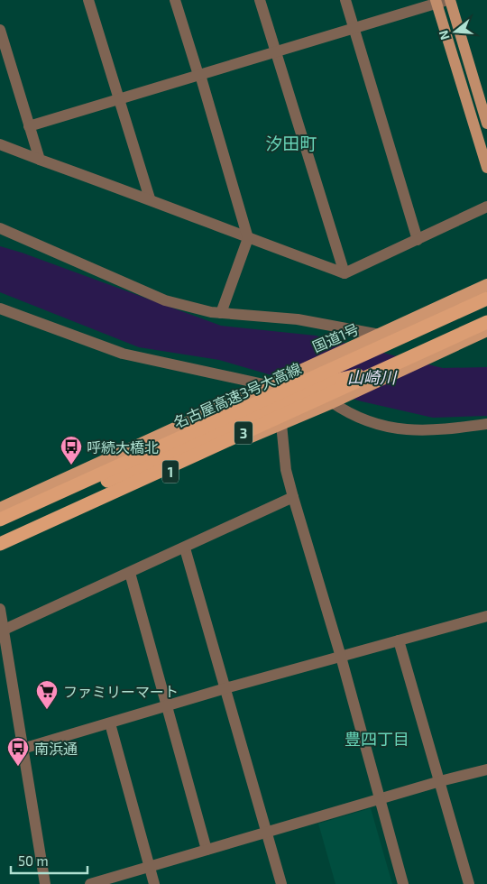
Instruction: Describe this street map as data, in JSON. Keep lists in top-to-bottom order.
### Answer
{
  "streets": {
    "highway": [
      "国道1号",
      "名古屋高速3号大高線",
      "3",
      "1"
    ]
  },
  "crossings": [
    ["3", "1"]
  ],
  "districts": ["汐田町", "豊四丁目"],
  "water": ["山崎川"],
  "places": {
    "bus stop": ["呼続大橋北", "南浜通"],
    "supermarket": ["ファミリーマート"]
  },
  "scale_bar": "50 m",
  "north": "left"
}
